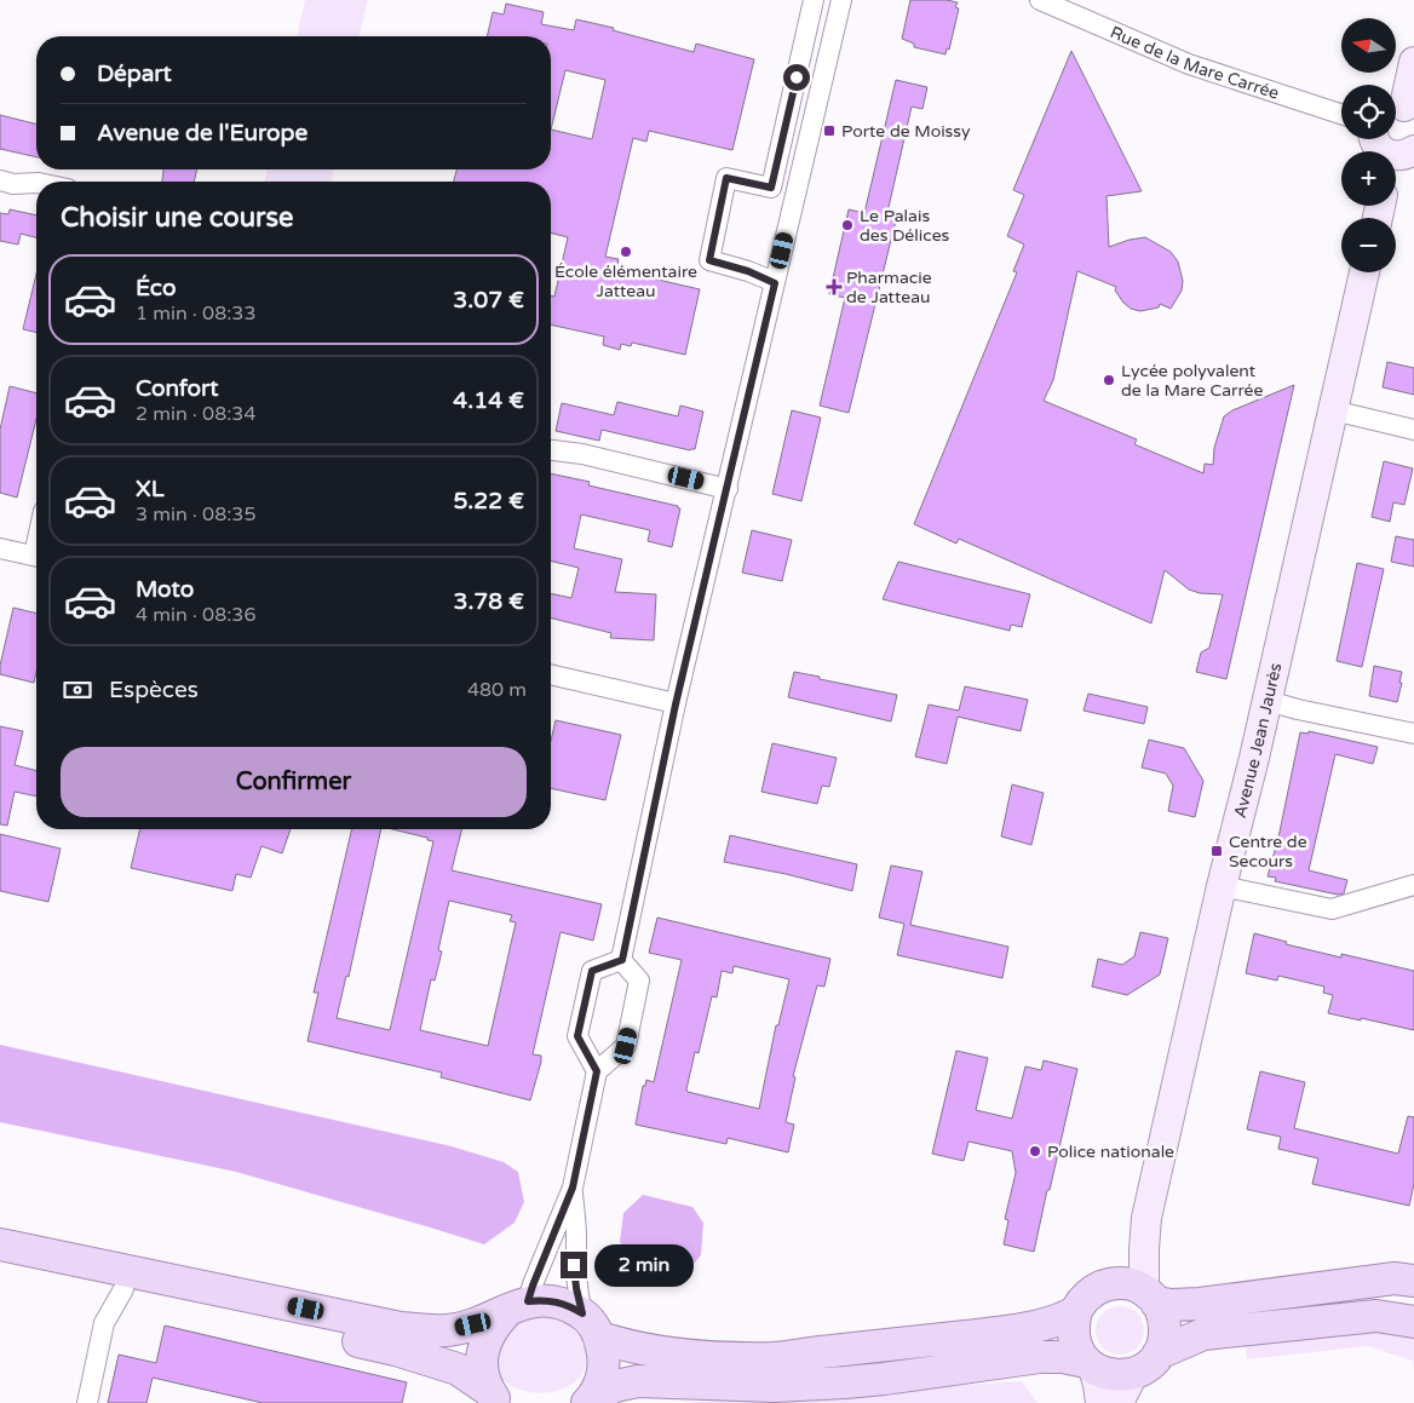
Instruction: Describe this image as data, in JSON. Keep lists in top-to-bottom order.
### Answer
{
  "streets": {
    "street": ["Rue de la Mare Carrée", "Avenue Jean Jaurès"]
  },
  "places": {
    "transit": ["Porte de Moissy", "Centre de Secours"],
    "other": [
      "Le Palais des Délices",
      "École élémentaire Jatteau",
      "Lycée polyvalent de la Mare Carrée",
      "Police nationale"
    ],
    "health": ["Pharmacie de Jatteau"]
  },
  "north": "left",
  "page": {
    "map_buttons": ["+", "−"],
    "banner": ["Départ", "Avenue de l'Europe"],
    "heading": "Choisir une course",
    "list": [
      {
        "name": "Éco",
        "note": "1 min · 08:33",
        "value": "3.07 €"
      },
      {
        "name": "Confort",
        "note": "2 min · 08:34",
        "value": "4.14 €"
      },
      {
        "name": "XL",
        "note": "3 min · 08:35",
        "value": "5.22 €"
      },
      {
        "name": "Moto",
        "note": "4 min · 08:36",
        "value": "3.78 €"
      }
    ],
    "pay": ["Espèces", "480 m"],
    "buttons": "Confirmer",
    "bubble": "2 min"
  }
}
